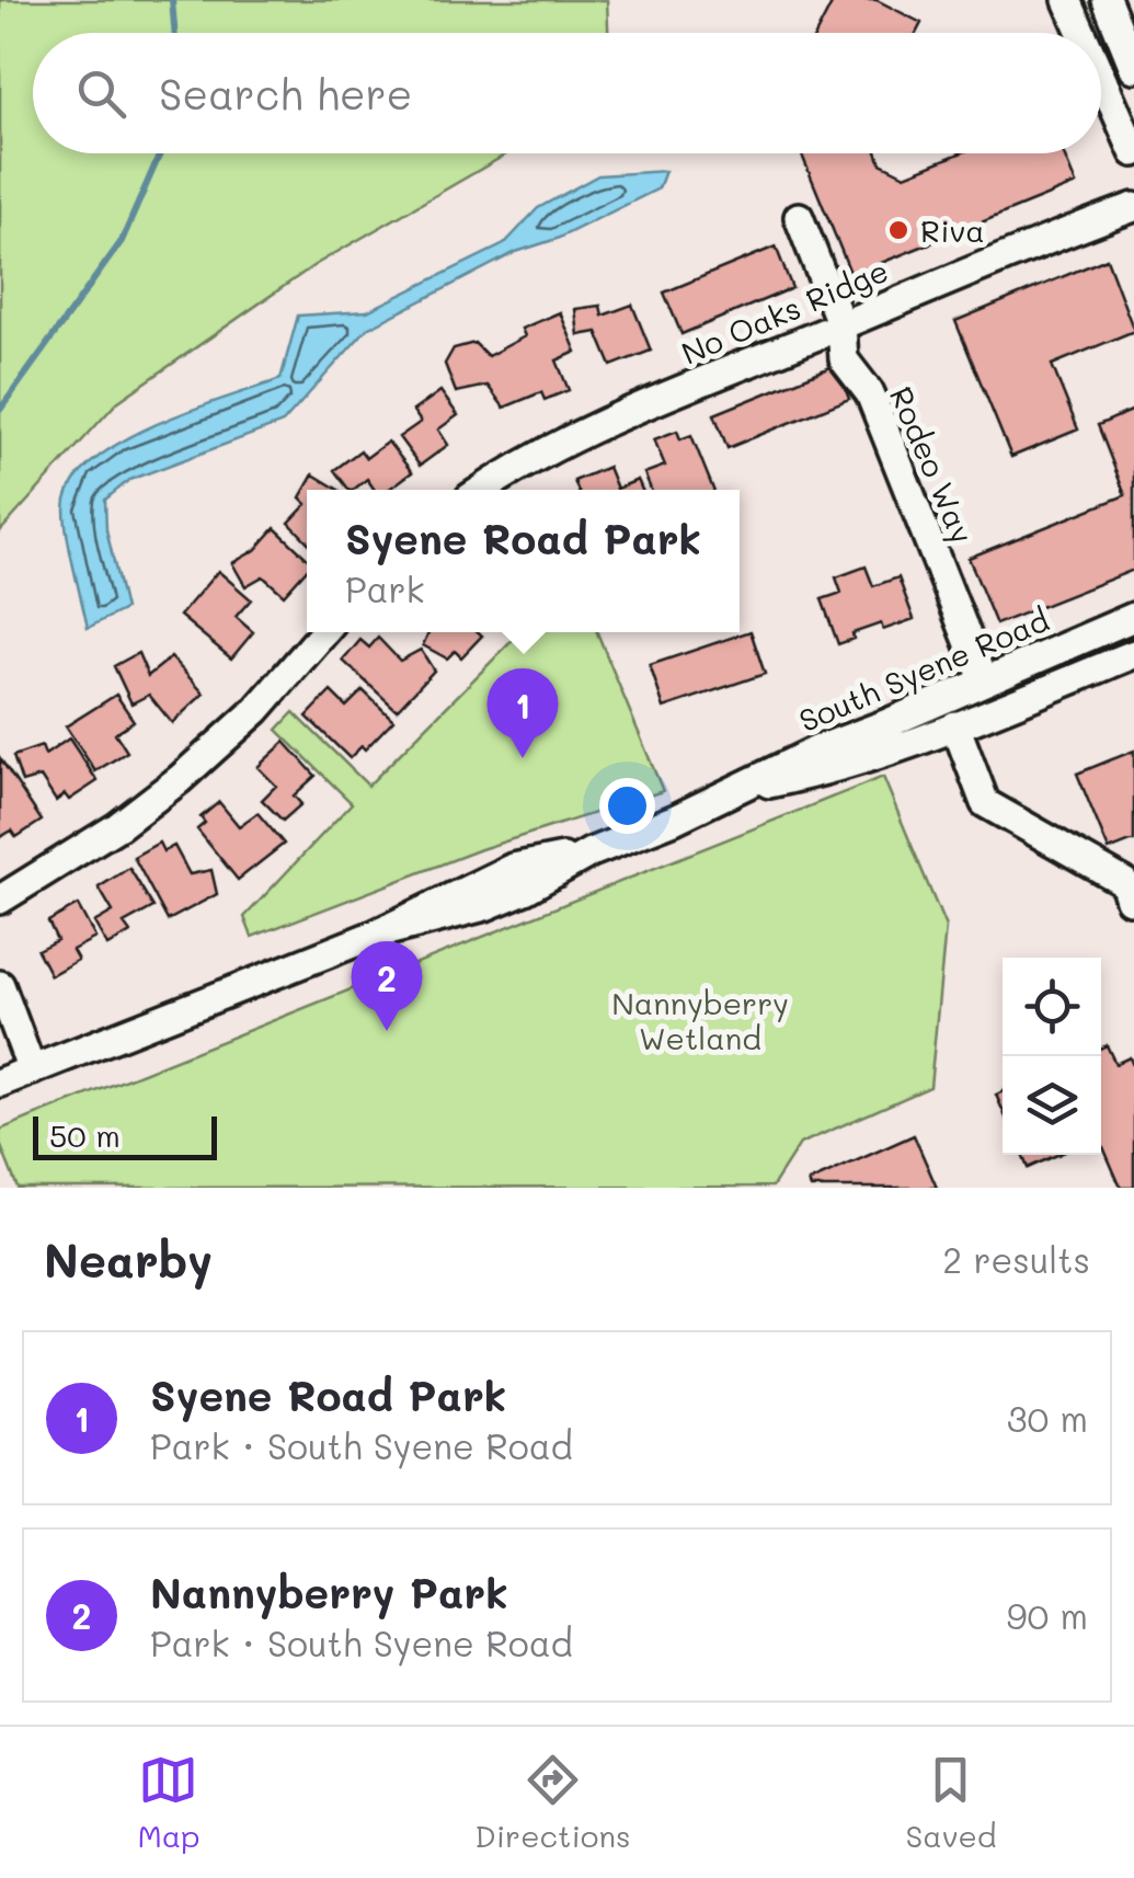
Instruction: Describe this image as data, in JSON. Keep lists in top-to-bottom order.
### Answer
{
  "streets": {
    "street": ["No Oaks Ridge", "Rodeo Way", "South Syene Road"]
  },
  "crossings": [
    ["No Oaks Ridge", "Rodeo Way"],
    ["Rodeo Way", "South Syene Road"]
  ],
  "parks": ["Nannyberry Wetland"],
  "places": ["Riva"],
  "scale_bar": "50 m",
  "page": {
    "search": "Search here",
    "popup": ["Syene Road Park", "Park"],
    "pins": ["1", "2"],
    "scale": "50 m",
    "heading": ["Nearby", "2 results"],
    "list": [
      {
        "mark": "1",
        "name": "Syene Road Park",
        "note": "Park · South Syene Road",
        "value": "30 m"
      },
      {
        "mark": "2",
        "name": "Nannyberry Park",
        "note": "Park · South Syene Road",
        "value": "90 m"
      }
    ],
    "nav": ["Map", "Directions", "Saved"]
  }
}
